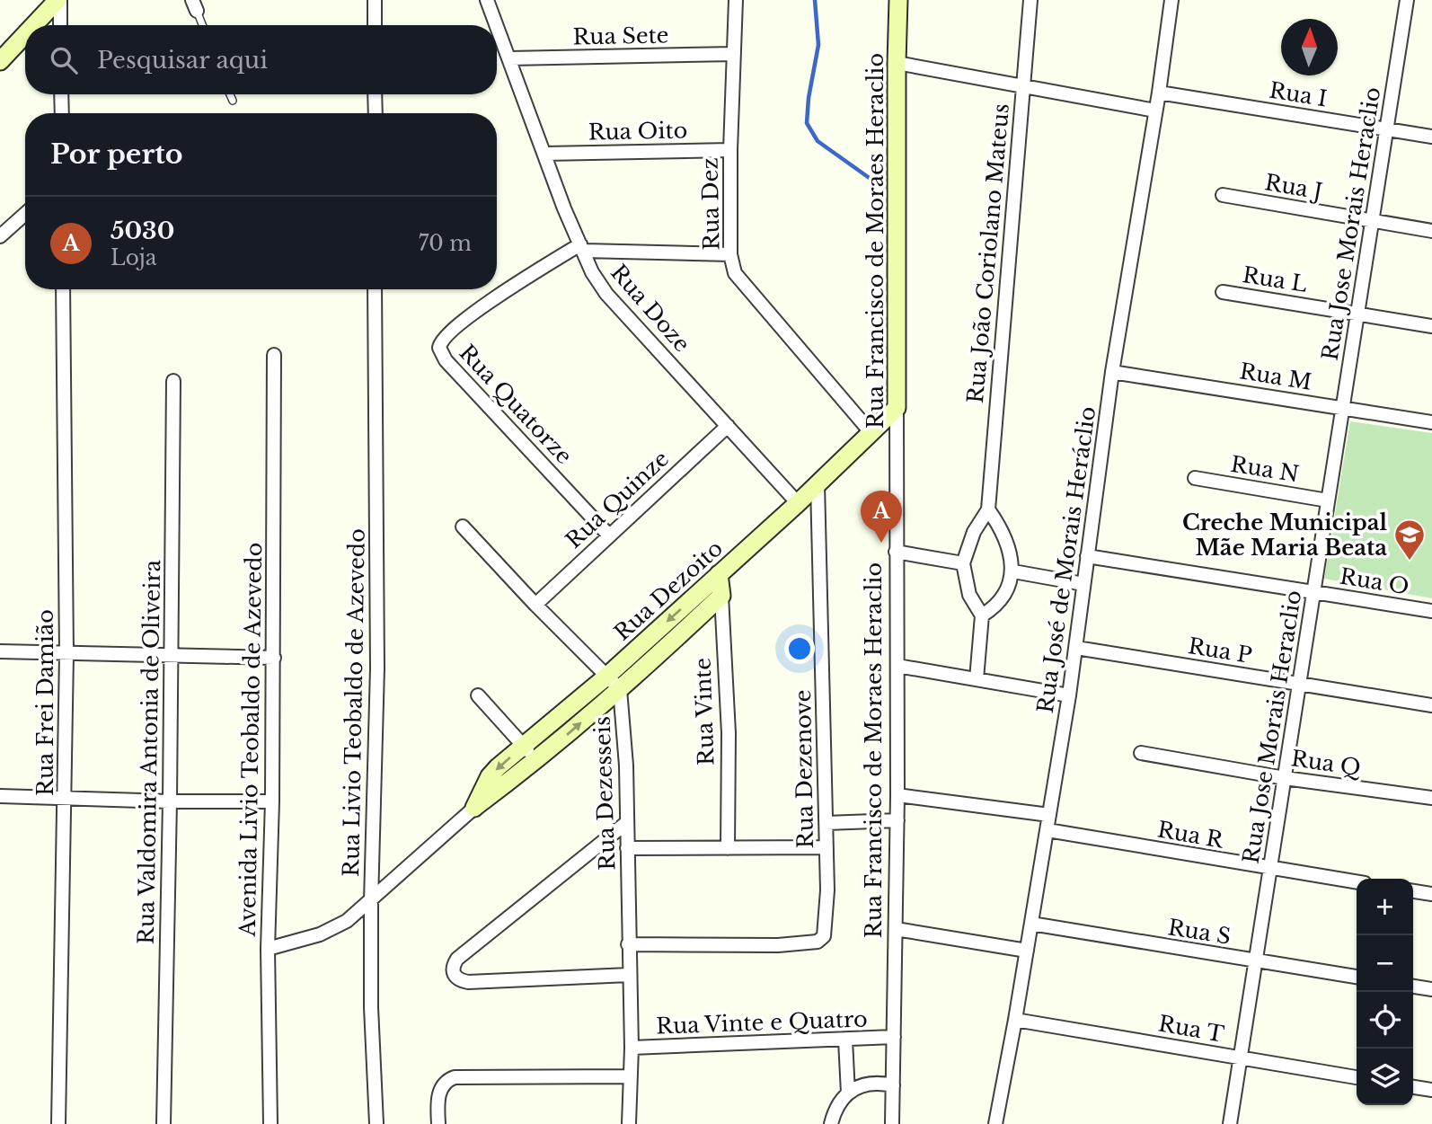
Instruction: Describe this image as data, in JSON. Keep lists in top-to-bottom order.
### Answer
{
  "streets": {
    "street": [
      "Rua Sete",
      "Rua I",
      "Rua Oito",
      "Rua J",
      "Rua Dez",
      "Rua Jose Morais Heraclio",
      "Rua Francisco de Moraes Heraclio",
      "Rua João Coriolano Mateus",
      "Rua L",
      "Rua Doze",
      "Rua M",
      "Rua Quatorze",
      "Rua N",
      "Rua Quinze",
      "Rua José de Morais Heráclio",
      "Rua O",
      "Rua Dezoito",
      "Rua P",
      "Rua Frei Damião",
      "Rua Livio Teobaldo de Azevedo",
      "Rua Vinte",
      "Avenida Livio Teobaldo de Azevedo",
      "Rua Valdomira Antonia de Oliveira",
      "Rua Q",
      "Rua Dezenove",
      "Rua Dezesseis",
      "Rua R",
      "Rua S",
      "Rua Vinte e Quatro",
      "Rua T"
    ]
  },
  "crossings": [
    ["Rua Sete", "Rua Dez"],
    ["Rua Sete", "Rua Doze"],
    ["Rua I", "Rua Jose Morais Heraclio"],
    ["Rua I", "Rua José de Morais Heráclio"],
    ["Rua Oito", "Rua Dez"],
    ["Rua Oito", "Rua Doze"],
    ["Rua J", "Rua Jose Morais Heraclio"],
    ["Rua Dez", "Rua Dezoito"],
    ["Rua Jose Morais Heraclio", "Rua L"],
    ["Rua Jose Morais Heraclio", "Rua M"],
    ["Rua Jose Morais Heraclio", "Rua N"],
    ["Rua Jose Morais Heraclio", "Rua O"],
    ["Rua Jose Morais Heraclio", "Rua P"],
    ["Rua Jose Morais Heraclio", "Rua Q"],
    ["Rua Jose Morais Heraclio", "Rua R"],
    ["Rua Jose Morais Heraclio", "Rua S"],
    ["Rua Jose Morais Heraclio", "Rua T"],
    ["Rua Francisco de Moraes Heraclio", "Rua Dezoito"],
    ["Rua Francisco de Moraes Heraclio", "Rua Vinte e Quatro"],
    ["Rua Doze", "Rua Quatorze"],
    ["Rua Doze", "Rua Quinze"],
    ["Rua Doze", "Rua Dezoito"],
    ["Rua M", "Rua José de Morais Heráclio"],
    ["Rua Quatorze", "Rua Quinze"],
    ["Rua Quinze", "Rua Dezesseis"],
    ["Rua José de Morais Heráclio", "Rua O"],
    ["Rua José de Morais Heráclio", "Rua P"],
    ["Rua José de Morais Heráclio", "Rua R"],
    ["Rua José de Morais Heráclio", "Rua S"],
    ["Rua José de Morais Heráclio", "Rua T"],
    ["Rua Dezoito", "Rua Livio Teobaldo de Azevedo"],
    ["Rua Dezoito", "Rua Vinte"],
    ["Rua Dezoito", "Avenida Livio Teobaldo de Azevedo"],
    ["Rua Dezoito", "Rua Dezenove"],
    ["Rua Dezoito", "Rua Dezesseis"],
    ["Rua Dezenove", "Rua Dezesseis"],
    ["Rua Dezesseis", "Rua Vinte e Quatro"]
  ],
  "places": {
    "school or university": ["Creche Municipal Mãe Maria Beata"]
  },
  "north": "top",
  "page": {
    "search": "Pesquisar aqui",
    "heading": "Por perto",
    "list": [
      {
        "mark": "A",
        "name": "5030",
        "note": "Loja",
        "value": "70 m"
      }
    ],
    "pins": "A",
    "map_buttons": ["+", "−"]
  }
}
